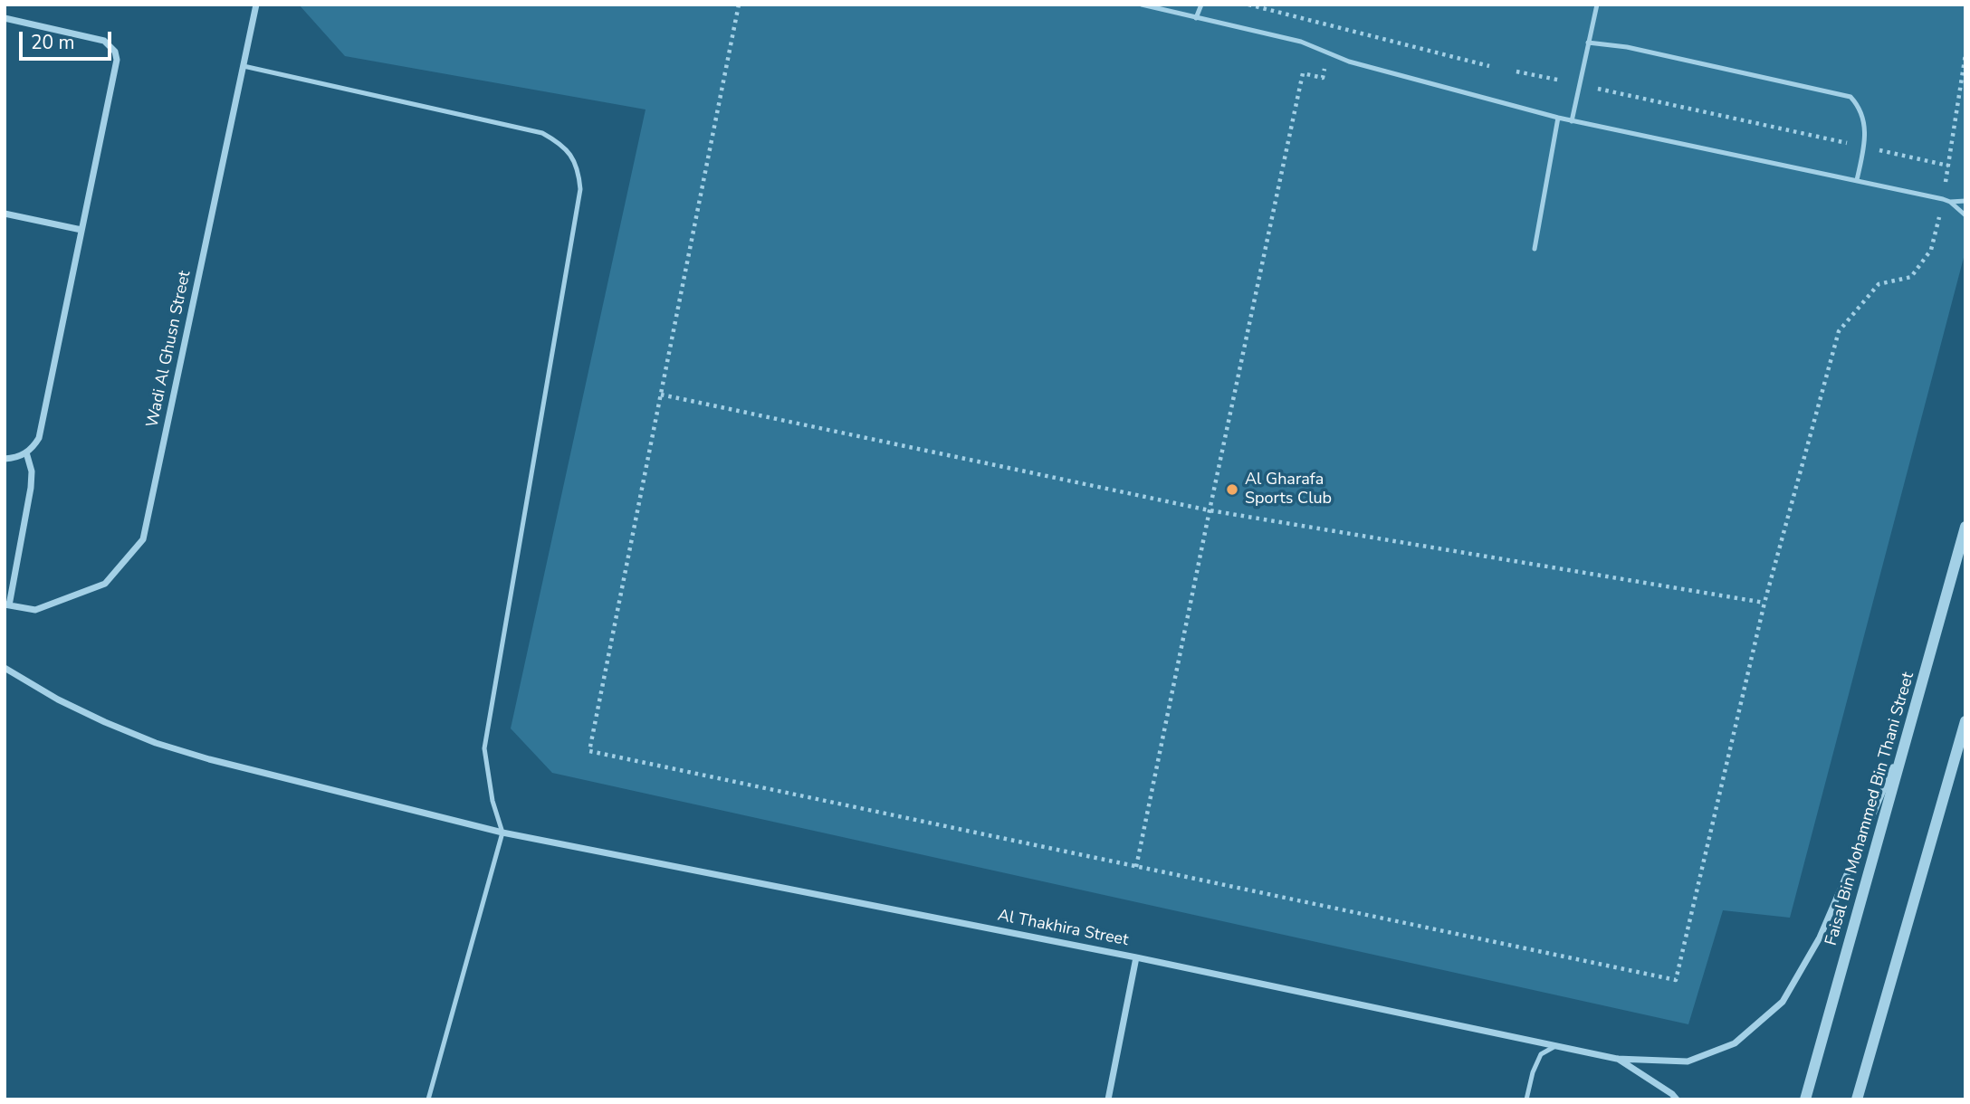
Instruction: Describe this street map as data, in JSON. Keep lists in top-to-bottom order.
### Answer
{
  "streets": {
    "street": ["Wadi Al Ghusn Street", "Faisal Bin Mohammed Bin Thani Street", "Al Thakhira Street"]
  },
  "crossings": [
    ["Faisal Bin Mohammed Bin Thani Street", "Al Thakhira Street"]
  ],
  "places": ["Al Gharafa Sports Club"],
  "scale_bar": "20 m"
}
